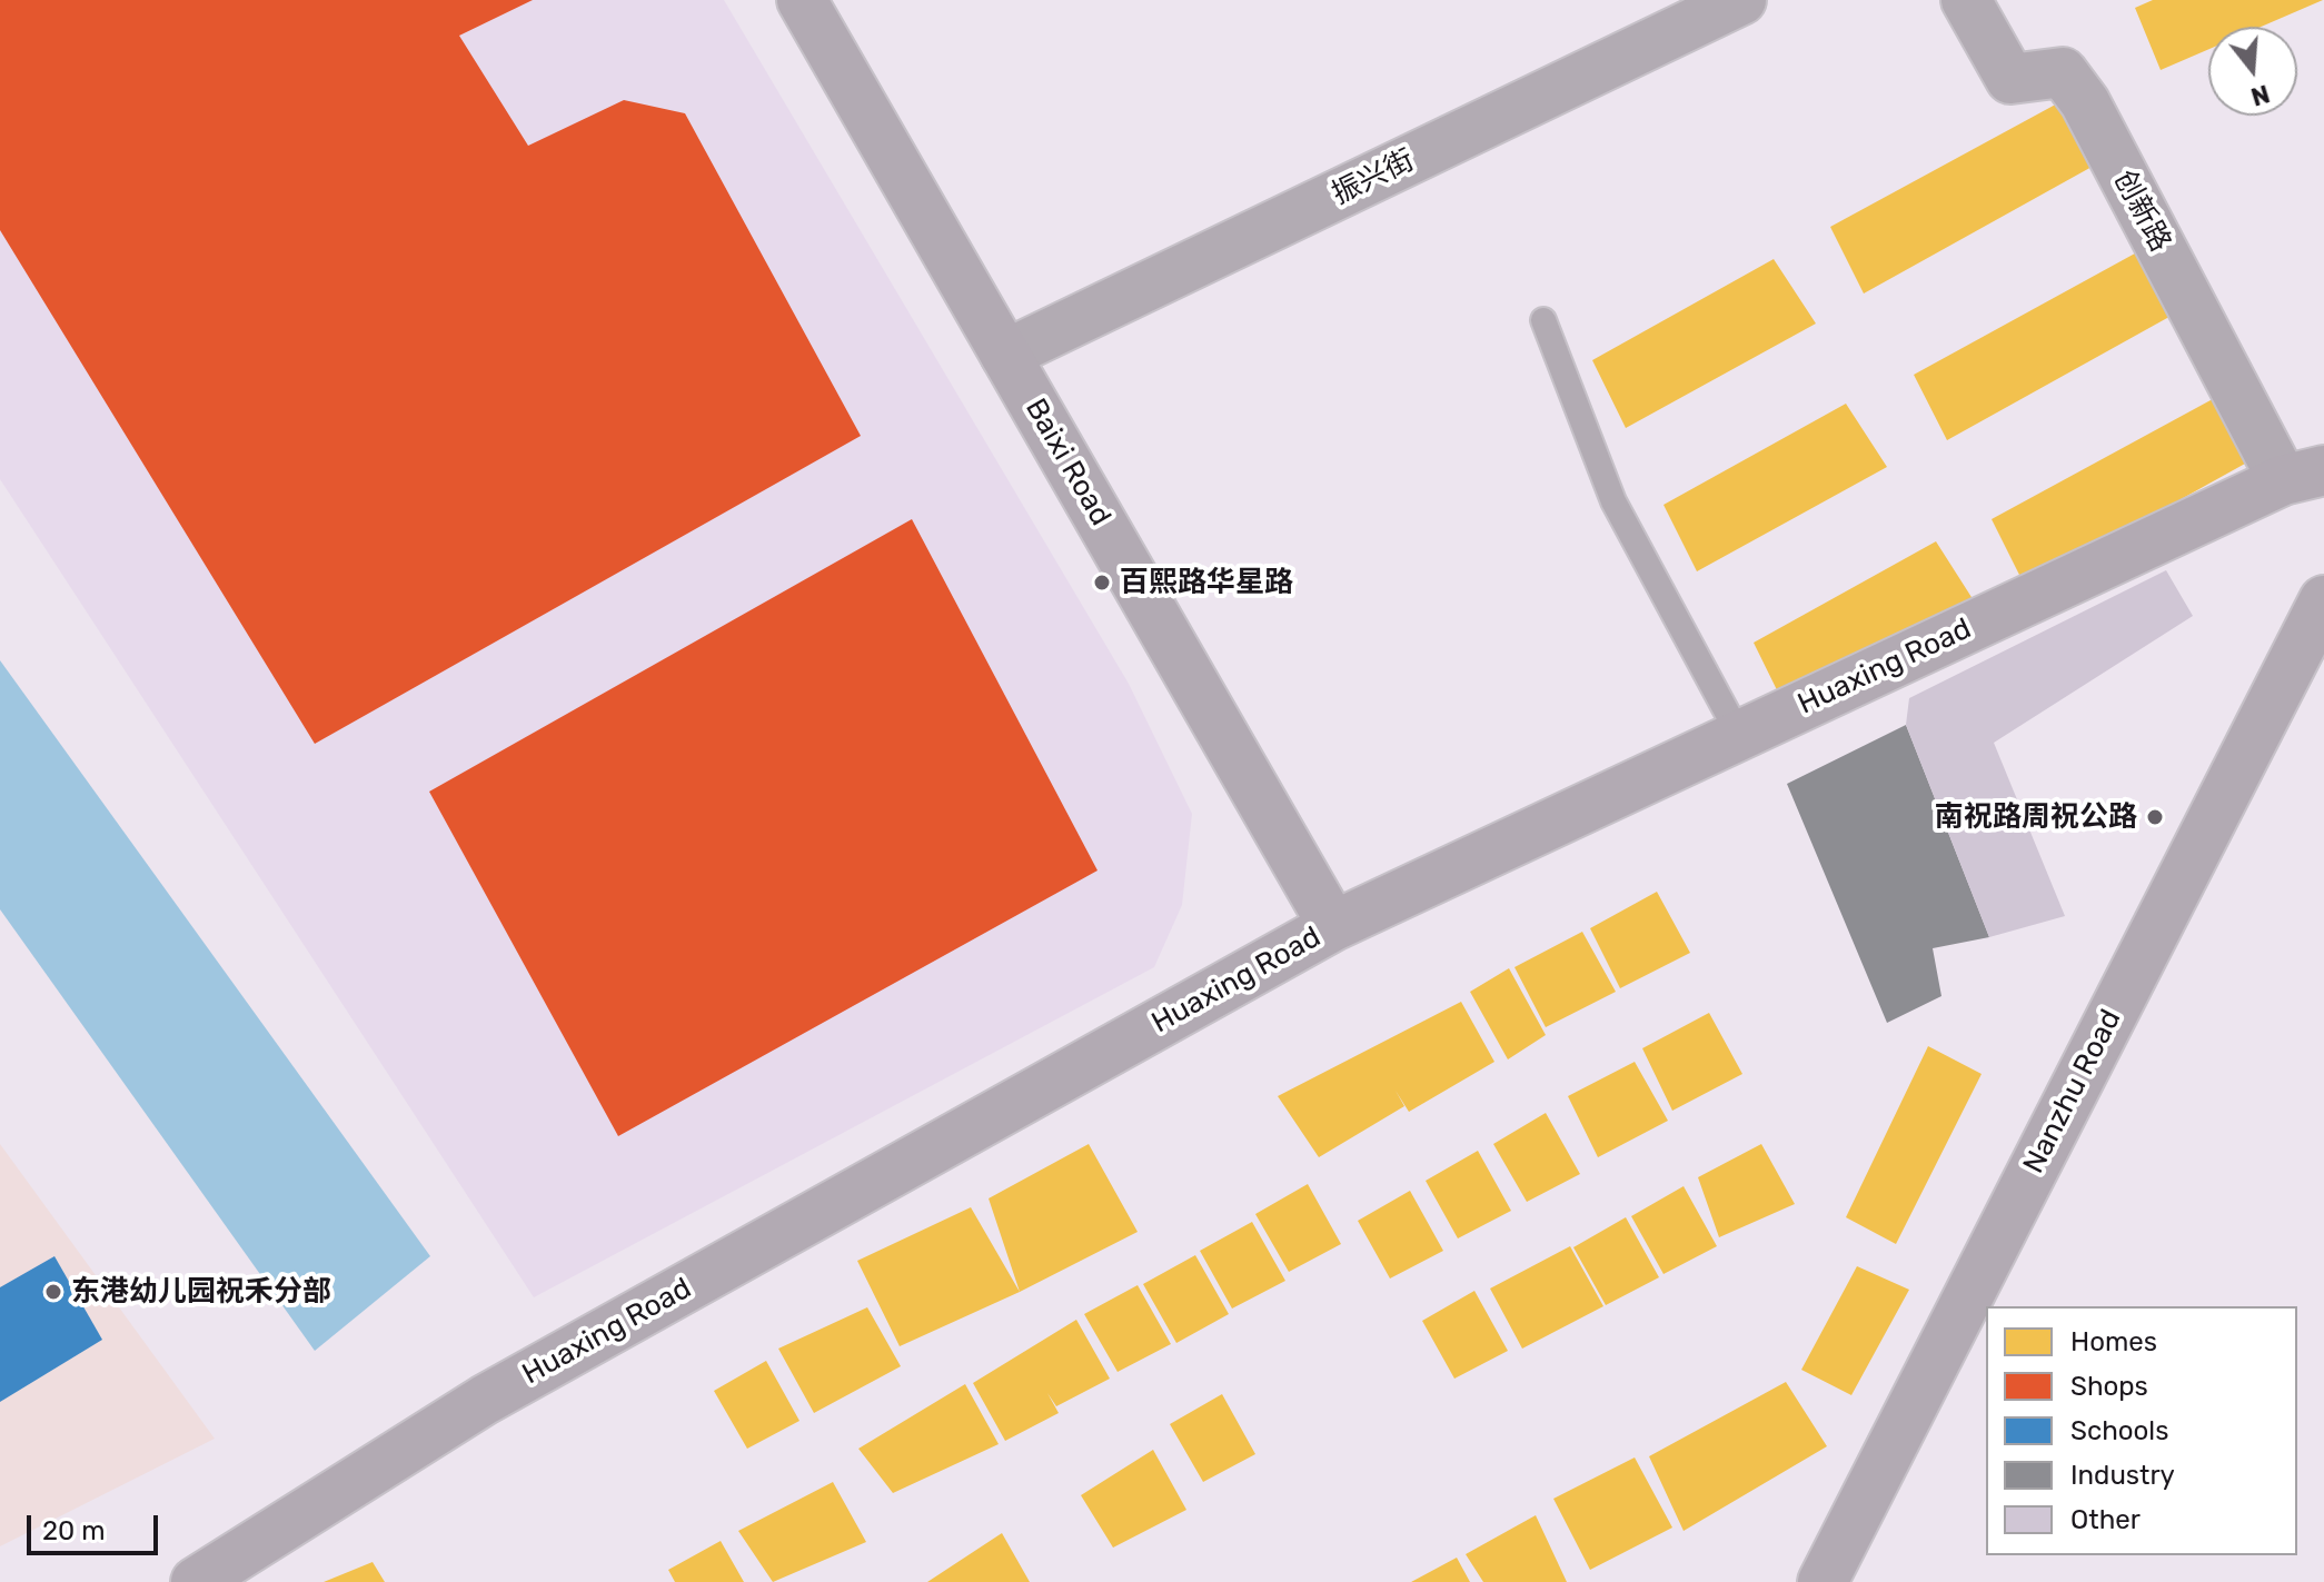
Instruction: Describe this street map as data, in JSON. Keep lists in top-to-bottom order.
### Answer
{
  "streets": {
    "street": [
      "振兴街",
      "创新路",
      "Baixi Road",
      "Huaxing Road",
      "Nanzhu Road"
    ]
  },
  "crossings": [
    ["振兴街", "Baixi Road"],
    ["创新路", "Huaxing Road"],
    ["Baixi Road", "Huaxing Road"]
  ],
  "places": ["百熙路华星路", "南祝路周祝公路", "东港幼儿园祝禾分部"],
  "legend": [
    "Homes",
    "Shops",
    "Schools",
    "Industry",
    "Other"
  ],
  "scale_bar": "20 m",
  "north": "bottom"
}
